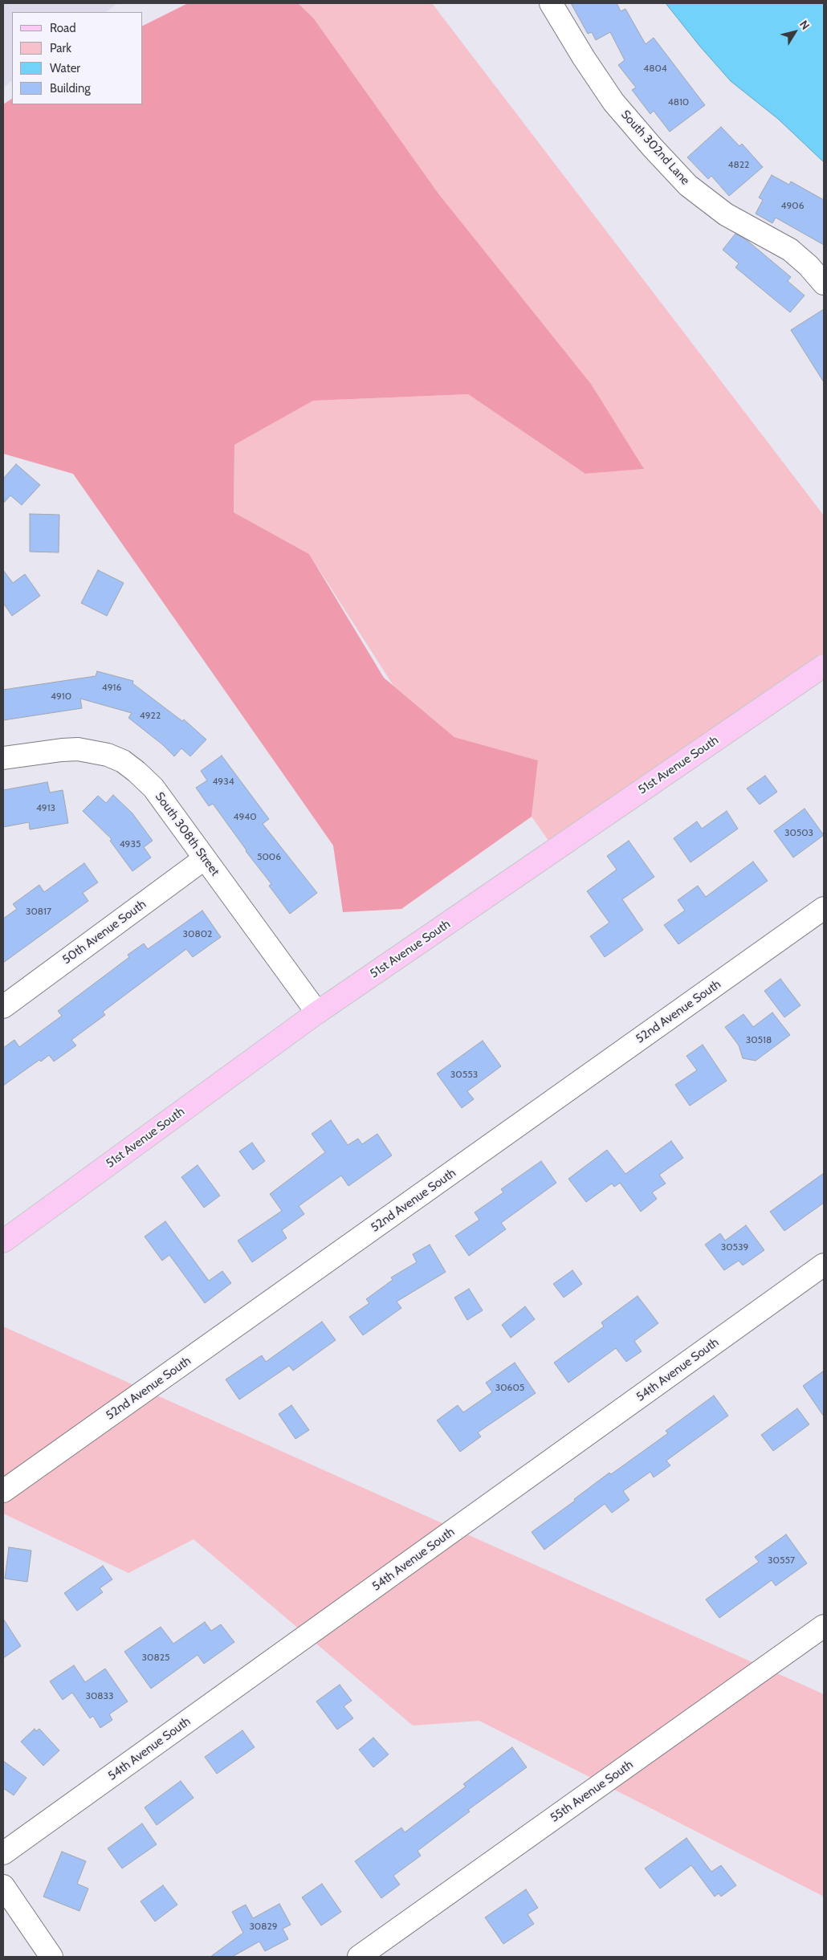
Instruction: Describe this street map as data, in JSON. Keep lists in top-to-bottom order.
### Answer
{
  "streets": {
    "main road": ["51st Avenue South"],
    "street": [
      "South 302nd Lane",
      "South 308th Street",
      "50th Avenue South",
      "52nd Avenue South",
      "54th Avenue South",
      "55th Avenue South"
    ]
  },
  "crossings": [
    ["51st Avenue South", "South 308th Street"],
    ["South 308th Street", "50th Avenue South"]
  ],
  "house_numbers": [
    "4804",
    "4810",
    "4822",
    "4906",
    "4916",
    "4910",
    "4922",
    "4934",
    "4913",
    "4940",
    "30503",
    "4935",
    "5006",
    "30817",
    "30802",
    "30518",
    "30553",
    "30539",
    "30605",
    "30557",
    "30825",
    "30833",
    "30829"
  ],
  "legend": [
    "Road",
    "Park",
    "Water",
    "Building"
  ],
  "north": "top right"
}
